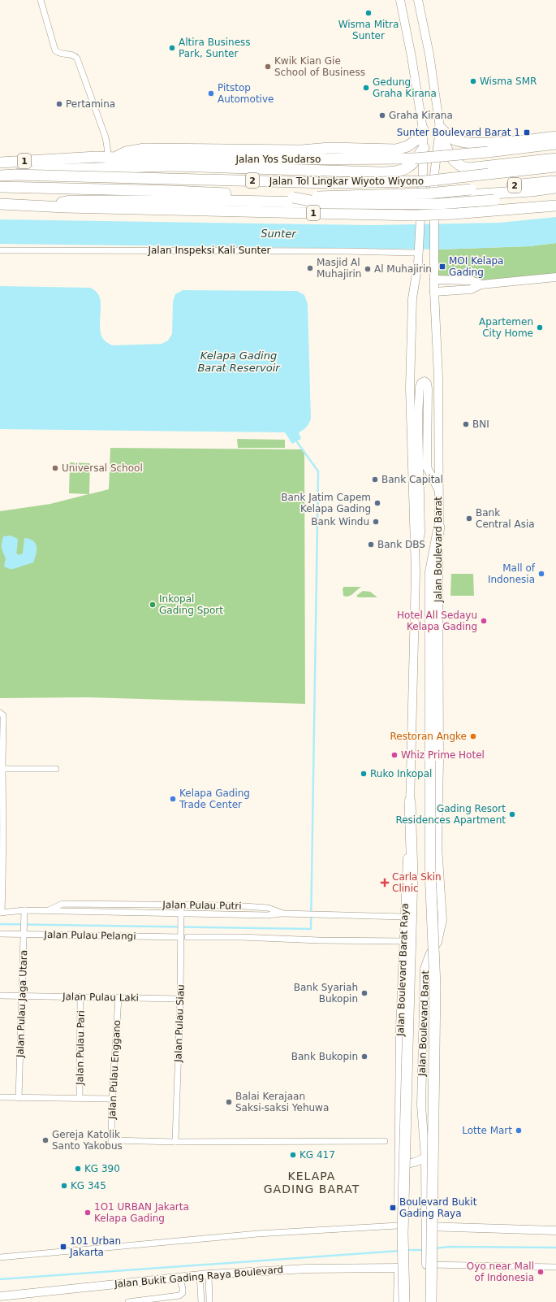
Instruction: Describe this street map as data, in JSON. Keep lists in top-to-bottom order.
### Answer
{
  "streets": {
    "highway": [
      "Jalan Yos Sudarso",
      "1",
      "2",
      "Jalan Tol Lingkar Wiyoto Wiyono"
    ],
    "main road": ["Jalan Boulevard Barat", "Jalan Boulevard Barat Raya", "Jalan Bukit Gading Raya Boulevard"],
    "street": [
      "Jalan Inspeksi Kali Sunter",
      "Jalan Pulau Putri",
      "Jalan Pulau Pelangi",
      "Jalan Pulau Laki",
      "Jalan Pulau Jaga Utara",
      "Jalan Pulau Siau",
      "Jalan Pulau Pari",
      "Jalan Pulau Enggano"
    ]
  },
  "crossings": [
    ["Jalan Pulau Putri", "Jalan Boulevard Barat Raya"],
    ["Jalan Pulau Putri", "Jalan Pulau Jaga Utara"],
    ["Jalan Pulau Putri", "Jalan Pulau Siau"],
    ["Jalan Pulau Pelangi", "Jalan Pulau Jaga Utara"],
    ["Jalan Pulau Pelangi", "Jalan Pulau Siau"],
    ["Jalan Boulevard Barat Raya", "Jalan Bukit Gading Raya Boulevard"],
    ["Jalan Pulau Laki", "Jalan Pulau Jaga Utara"],
    ["Jalan Pulau Laki", "Jalan Pulau Siau"],
    ["Jalan Pulau Laki", "Jalan Pulau Pari"],
    ["Jalan Pulau Laki", "Jalan Pulau Enggano"],
    ["Jalan Pulau Siau", "Jalan Pulau Enggano"]
  ],
  "districts": ["KELAPA GADING BARAT"],
  "water": ["Sunter", "Kelapa Gading Barat Reservoir"],
  "places": {
    "other": [
      "Wisma Mitra Sunter",
      "Altira Business Park, Sunter",
      "Kwik Kian Gie School of Business",
      "Wisma SMR",
      "Gedung Graha Kirana",
      "Pitstop Automotive",
      "Pertamina",
      "Graha Kirana",
      "Masjid Al Muhajirin",
      "Al Muhajirin",
      "Apartemen City Home",
      "BNI",
      "Universal School",
      "Bank Capital",
      "Bank Jatim Capem Kelapa Gading",
      "Bank Central Asia",
      "Bank Windu",
      "Bank DBS",
      "Mall of Indonesia",
      "Inkopal Gading Sport",
      "Hotel All Sedayu Kelapa Gading",
      "Restoran Angke",
      "Whiz Prime Hotel",
      "Ruko Inkopal",
      "Kelapa Gading Trade Center",
      "Gading Resort Residences Apartment",
      "Bank Syariah Bukopin",
      "Bank Bukopin",
      "Balai Kerajaan Saksi-saksi Yehuwa",
      "Lotte Mart",
      "Gereja Katolik Santo Yakobus",
      "KG 417",
      "KG 390",
      "KG 345",
      "1O1 URBAN Jakarta Kelapa Gading",
      "Oyo near Mall of Indonesia"
    ],
    "transit": [
      "Sunter Boulevard Barat 1",
      "MOI Kelapa Gading",
      "Boulevard Bukit Gading Raya",
      "101 Urban Jakarta"
    ],
    "health": ["Carla Skin Clinic"]
  }
}
